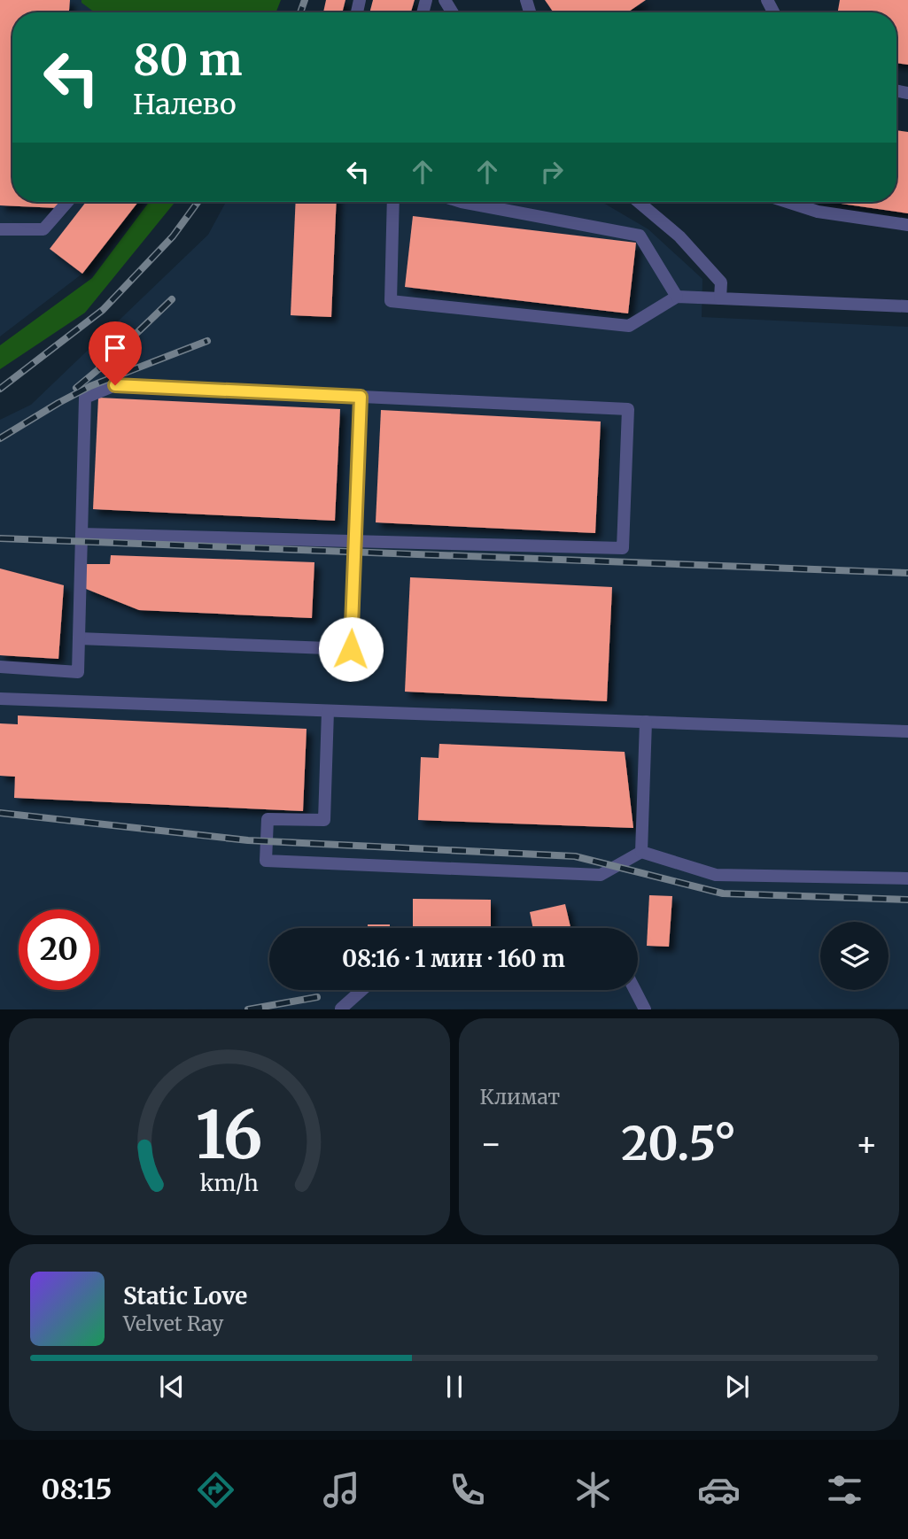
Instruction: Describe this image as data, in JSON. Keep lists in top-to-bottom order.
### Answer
{
  "page": {
    "turn": ["80 m", "Налево"],
    "limit": "20",
    "trip": "08:16 · 1 мин · 160 m",
    "tile": "Климат",
    "heat": ["−", "20.5°", "+"],
    "song": ["Static Love", "Velvet Ray"],
    "tabs": "08:15",
    "gauge": ["16", "km/h"]
  }
}
